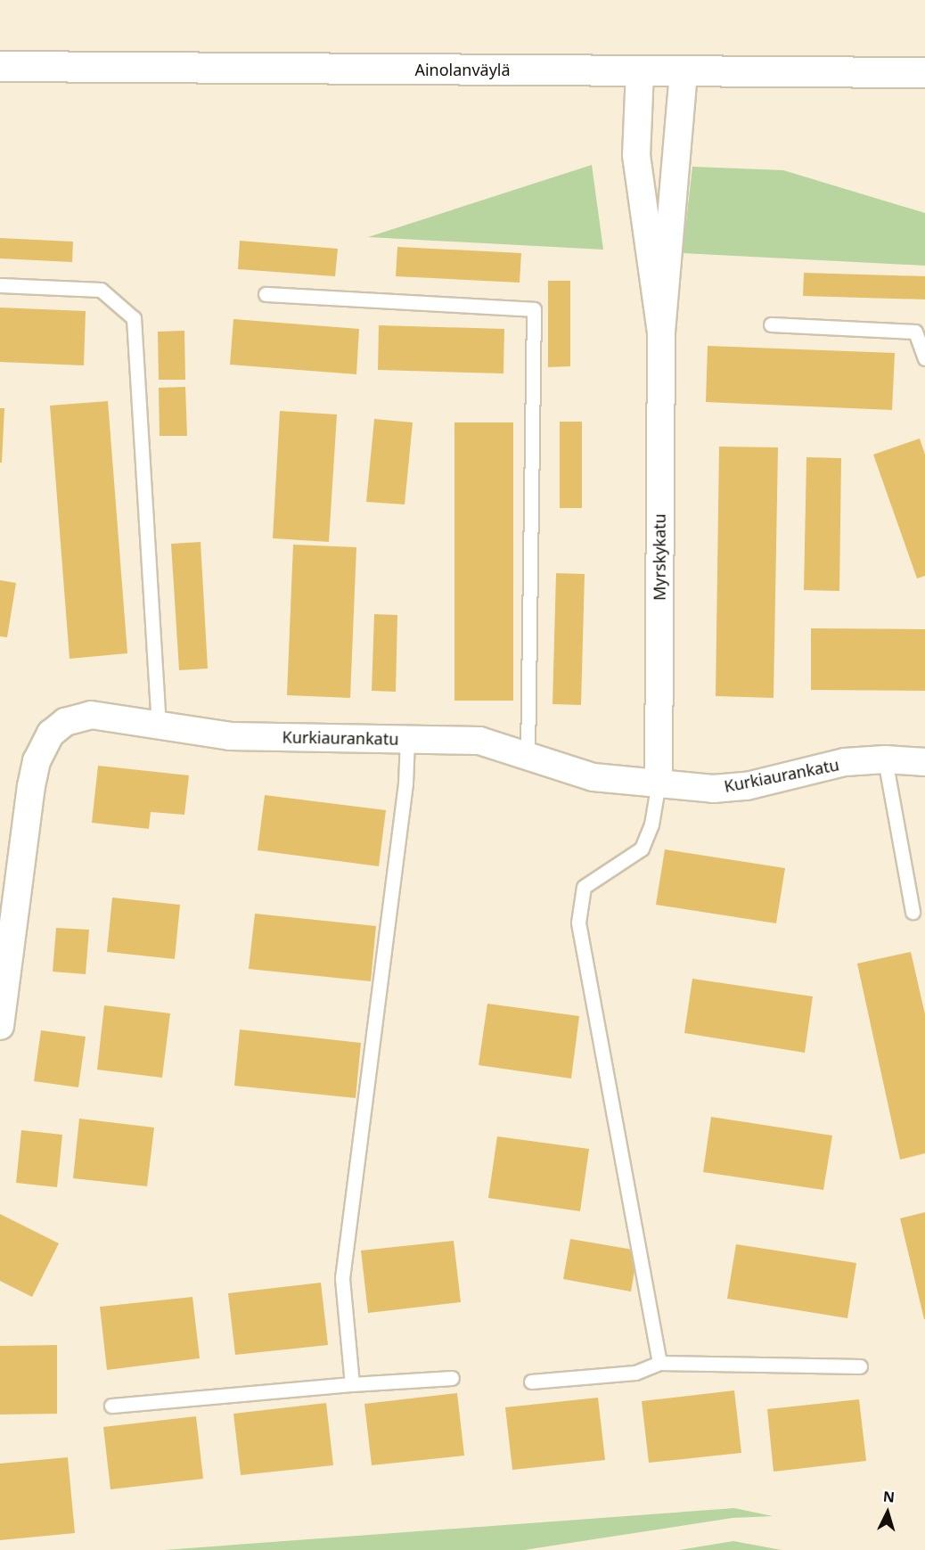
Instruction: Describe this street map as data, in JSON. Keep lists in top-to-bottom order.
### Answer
{
  "streets": {
    "main road": ["Ainolanväylä"],
    "street": ["Myrskykatu", "Kurkiaurankatu"]
  },
  "crossings": [
    ["Ainolanväylä", "Myrskykatu"],
    ["Myrskykatu", "Kurkiaurankatu"]
  ],
  "north": "top"
}
